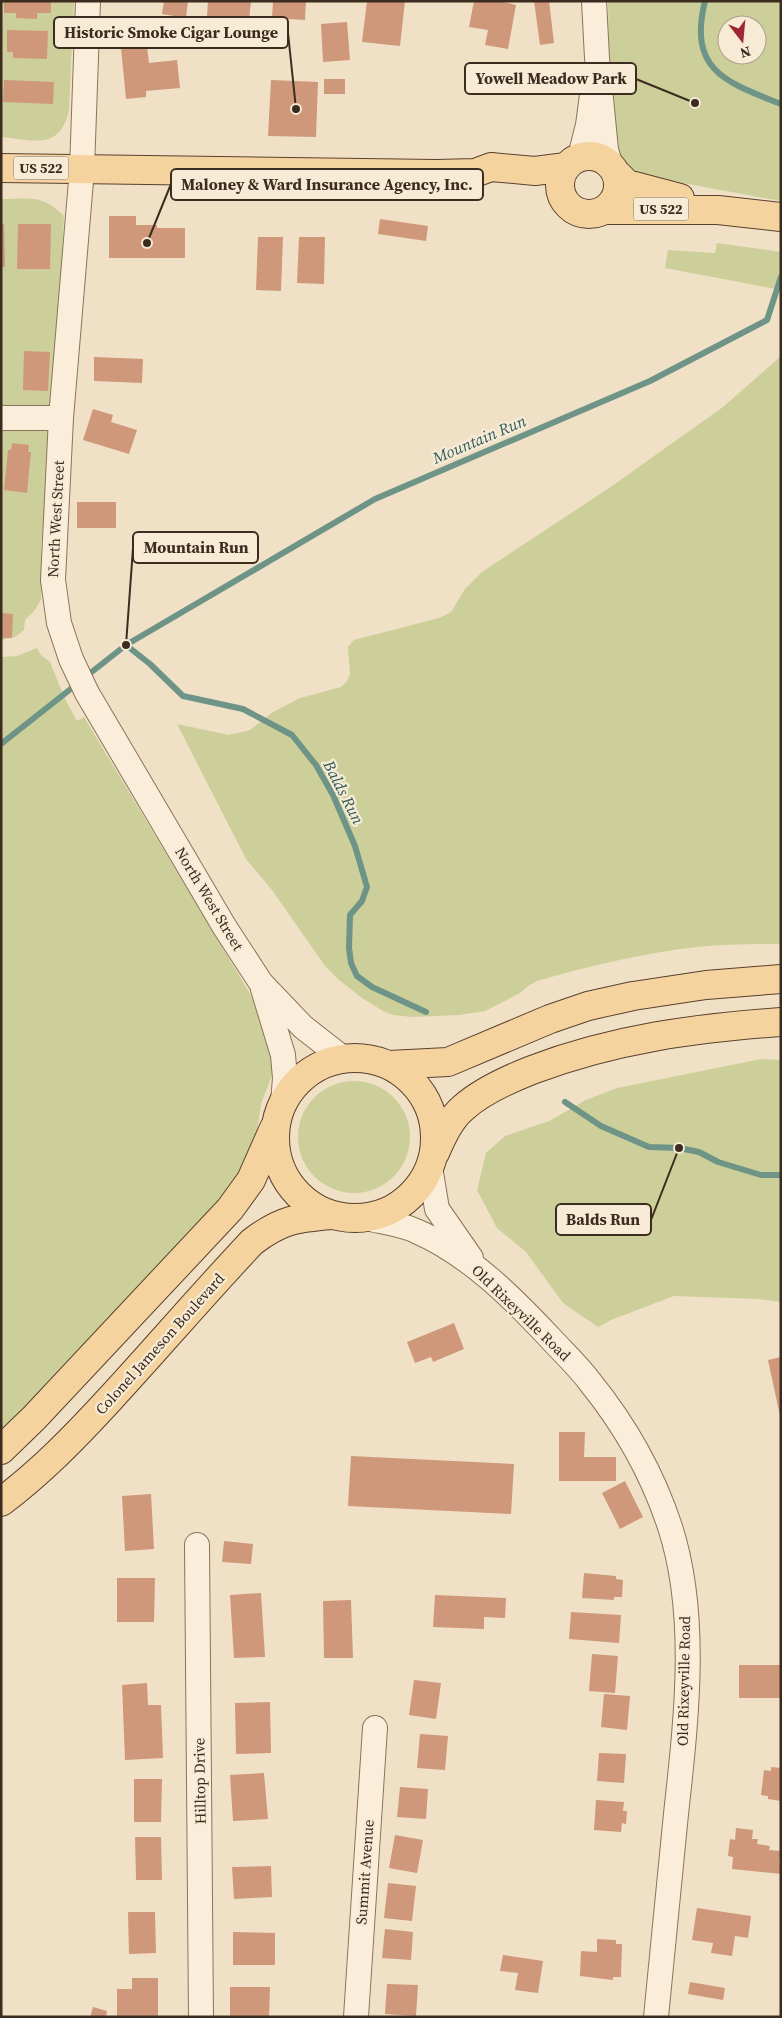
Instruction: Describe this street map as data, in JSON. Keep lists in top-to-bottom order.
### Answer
{
  "streets": {
    "main road": ["US 522", "Colonel Jameson Boulevard"],
    "street": [
      "North West Street",
      "Old Rixeyville Road",
      "Hilltop Drive",
      "Summit Avenue"
    ]
  },
  "crossings": [
    ["US 522", "North West Street"],
    ["North West Street", "Old Rixeyville Road"],
    ["North West Street", "Colonel Jameson Boulevard"],
    ["Old Rixeyville Road", "Colonel Jameson Boulevard"]
  ],
  "water": ["Mountain Run", "Balds Run"],
  "places": [
    "Yowell Meadow Park",
    "Historic Smoke Cigar Lounge",
    "Maloney & Ward Insurance Agency, Inc.",
    "Mountain Run",
    "Balds Run"
  ],
  "north": "bottom"
}
